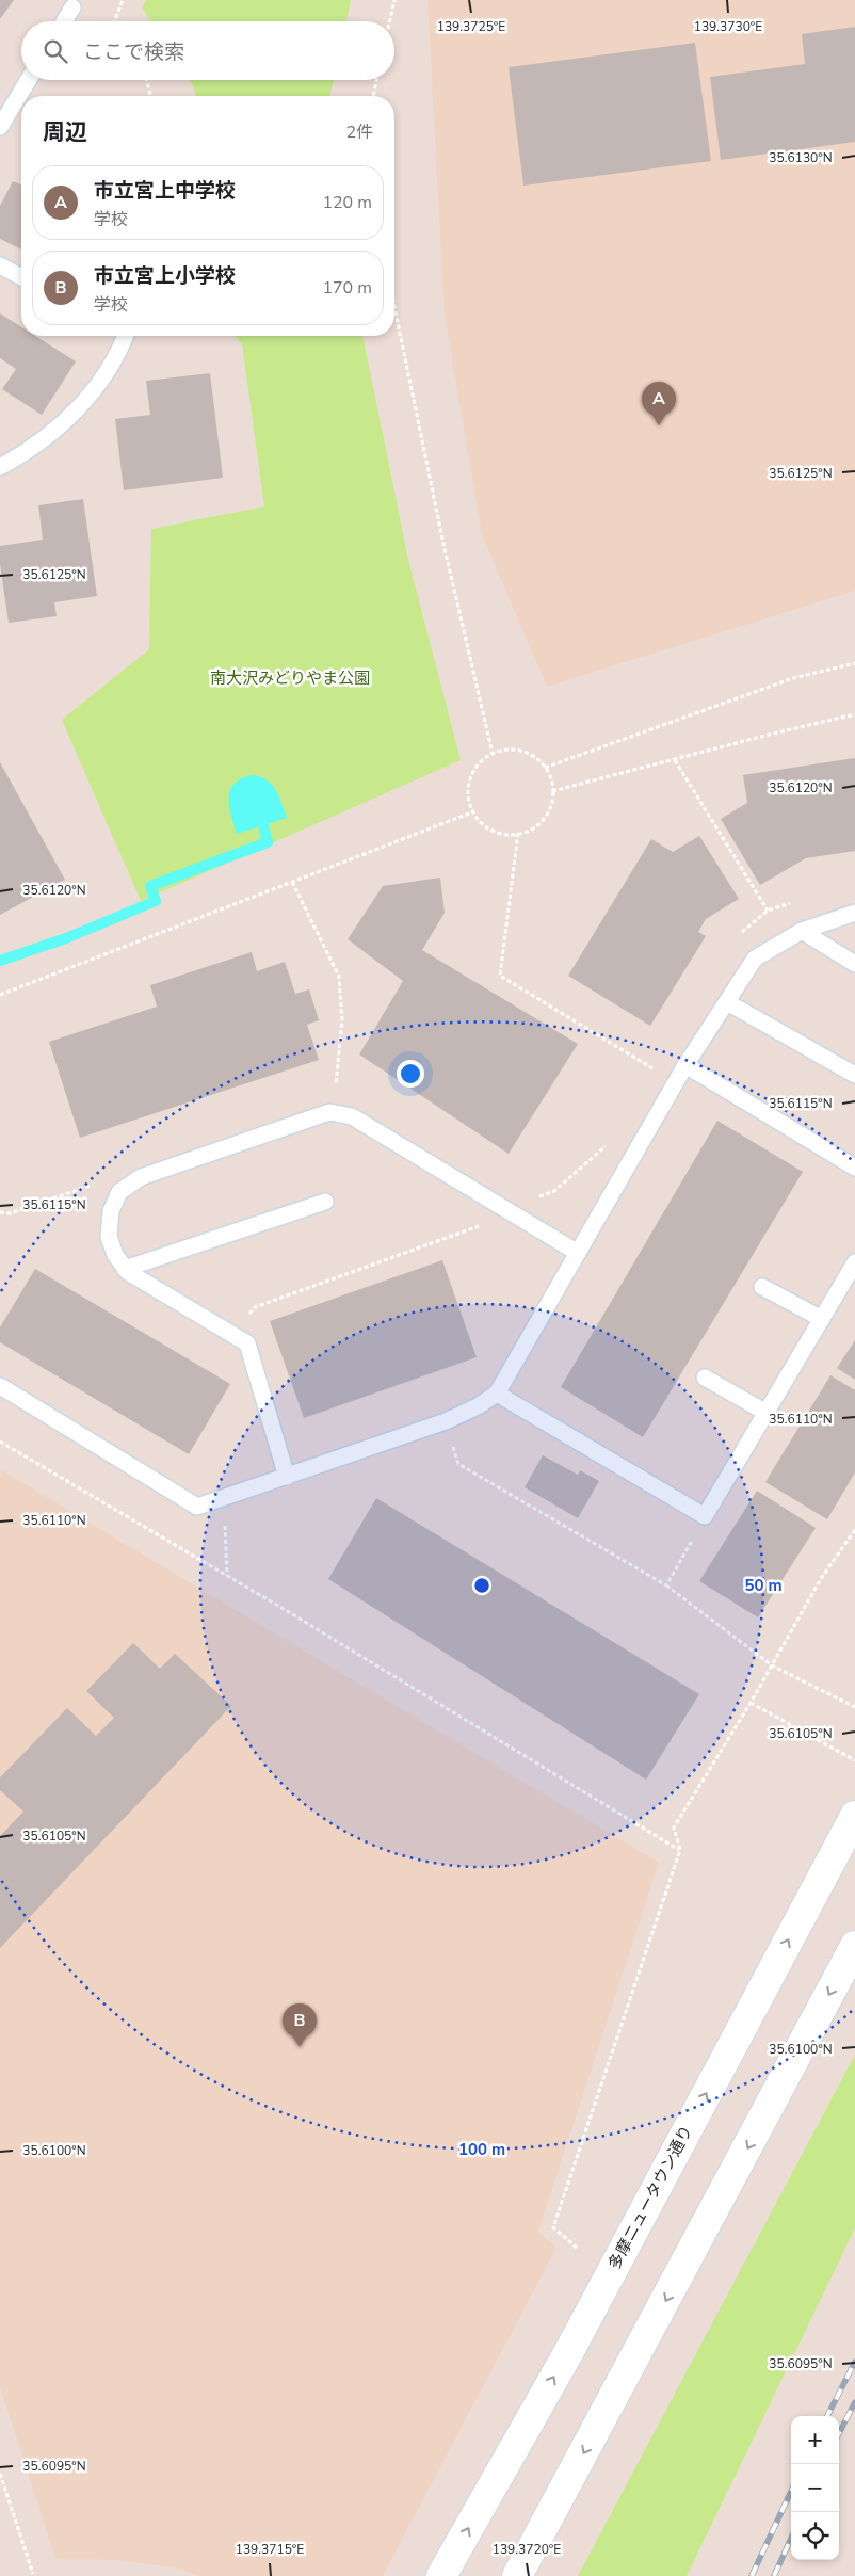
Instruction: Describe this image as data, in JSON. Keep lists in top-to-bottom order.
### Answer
{
  "streets": {
    "main road": ["多摩ニュータウン通り"]
  },
  "parks": ["南大沢みどりやま公園"],
  "page": {
    "search": "ここで検索",
    "heading": ["周辺", "2件"],
    "list": [
      {
        "mark": "A",
        "name": "市立宮上中学校",
        "note": "学校",
        "value": "120 m"
      },
      {
        "mark": "B",
        "name": "市立宮上小学校",
        "note": "学校",
        "value": "170 m"
      }
    ],
    "pins": ["A", "B"],
    "map_buttons": ["+", "−"]
  },
  "coordinates": [
    "139.3725°E",
    "139.3730°E",
    "35.6130°N",
    "35.6125°N",
    "35.6120°N",
    "35.6115°N",
    "35.6110°N",
    "35.6105°N",
    "35.6100°N",
    "35.6095°N",
    "139.3715°E",
    "139.3720°E"
  ],
  "rings": ["50 m", "100 m"]
}
